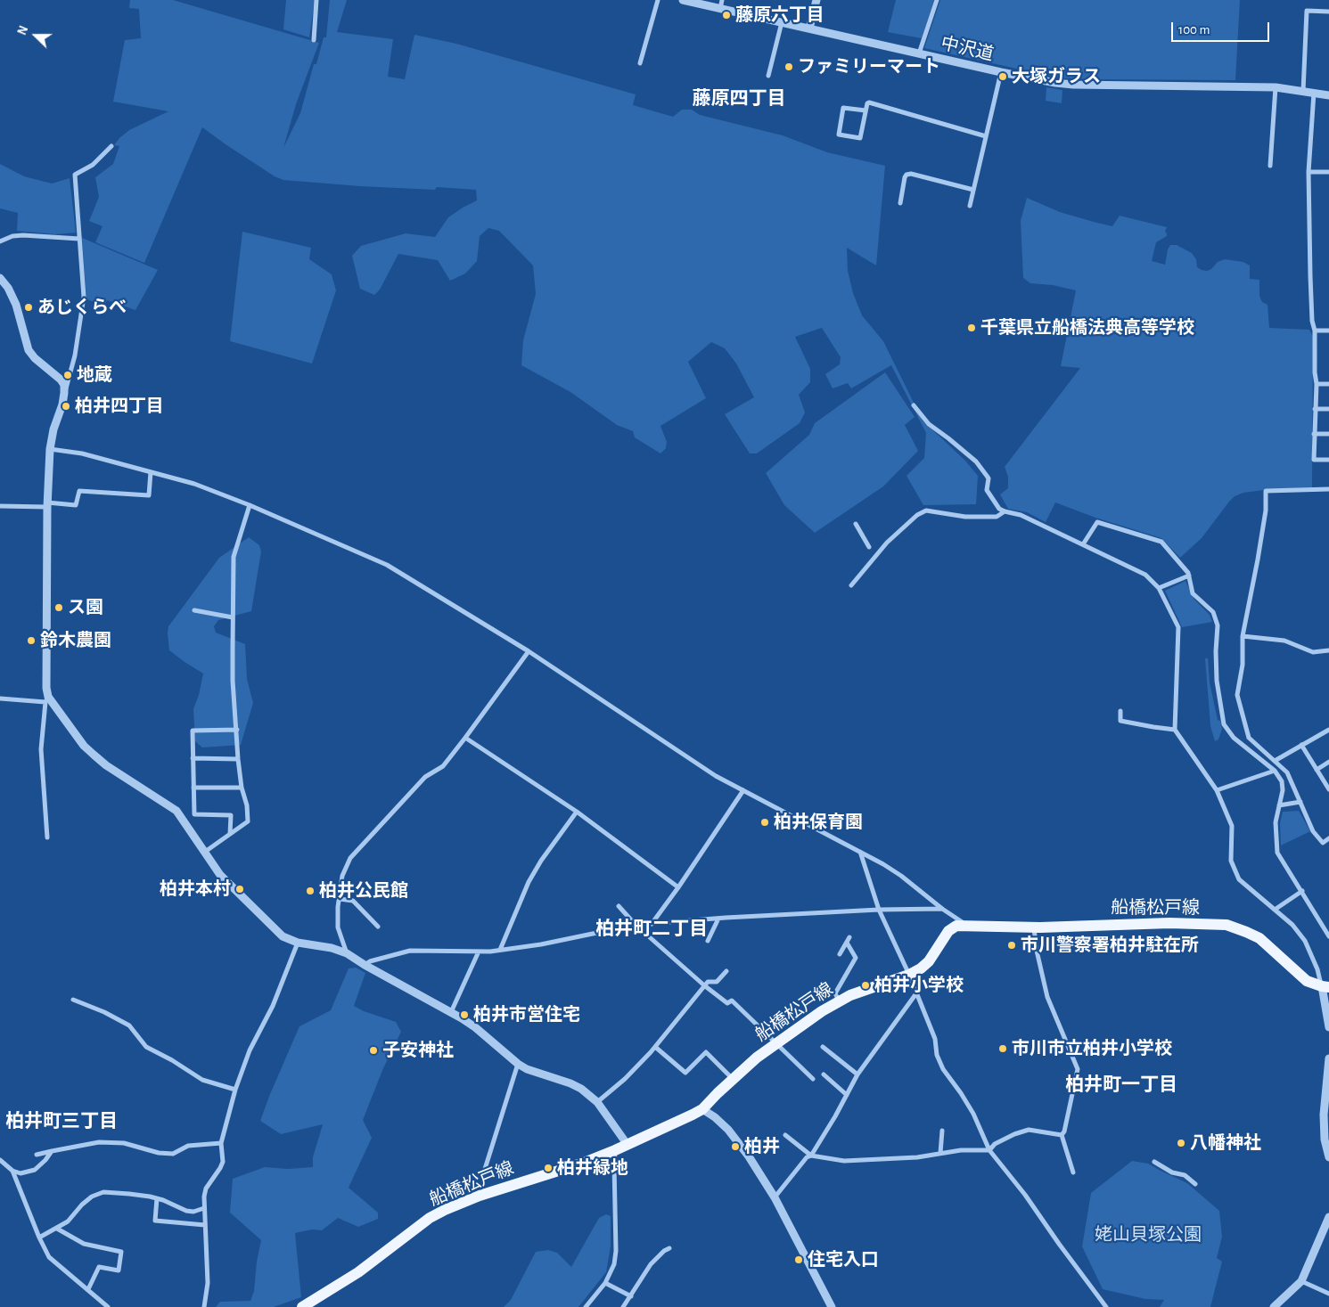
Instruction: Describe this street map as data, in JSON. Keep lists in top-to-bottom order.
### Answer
{
  "streets": {
    "main road": ["船橋松戸線"],
    "street": ["中沢道"]
  },
  "districts": [
    "藤原四丁目",
    "柏井町二丁目",
    "柏井町一丁目",
    "柏井町三丁目"
  ],
  "parks": ["姥山貝塚公園"],
  "places": [
    "藤原六丁目",
    "ファミリーマート",
    "大塚ガラス",
    "あじくらべ",
    "千葉県立船橋法典高等学校",
    "地蔵",
    "柏井四丁目",
    "ス園",
    "鈴木農園",
    "柏井保育園",
    "柏井本村",
    "柏井公民館",
    "市川警察署柏井駐在所",
    "柏井小学校",
    "柏井市営住宅",
    "市川市立柏井小学校",
    "子安神社",
    "八幡神社",
    "柏井",
    "柏井緑地",
    "住宅入口"
  ],
  "scale_bar": "100 m",
  "north": "left"
}
